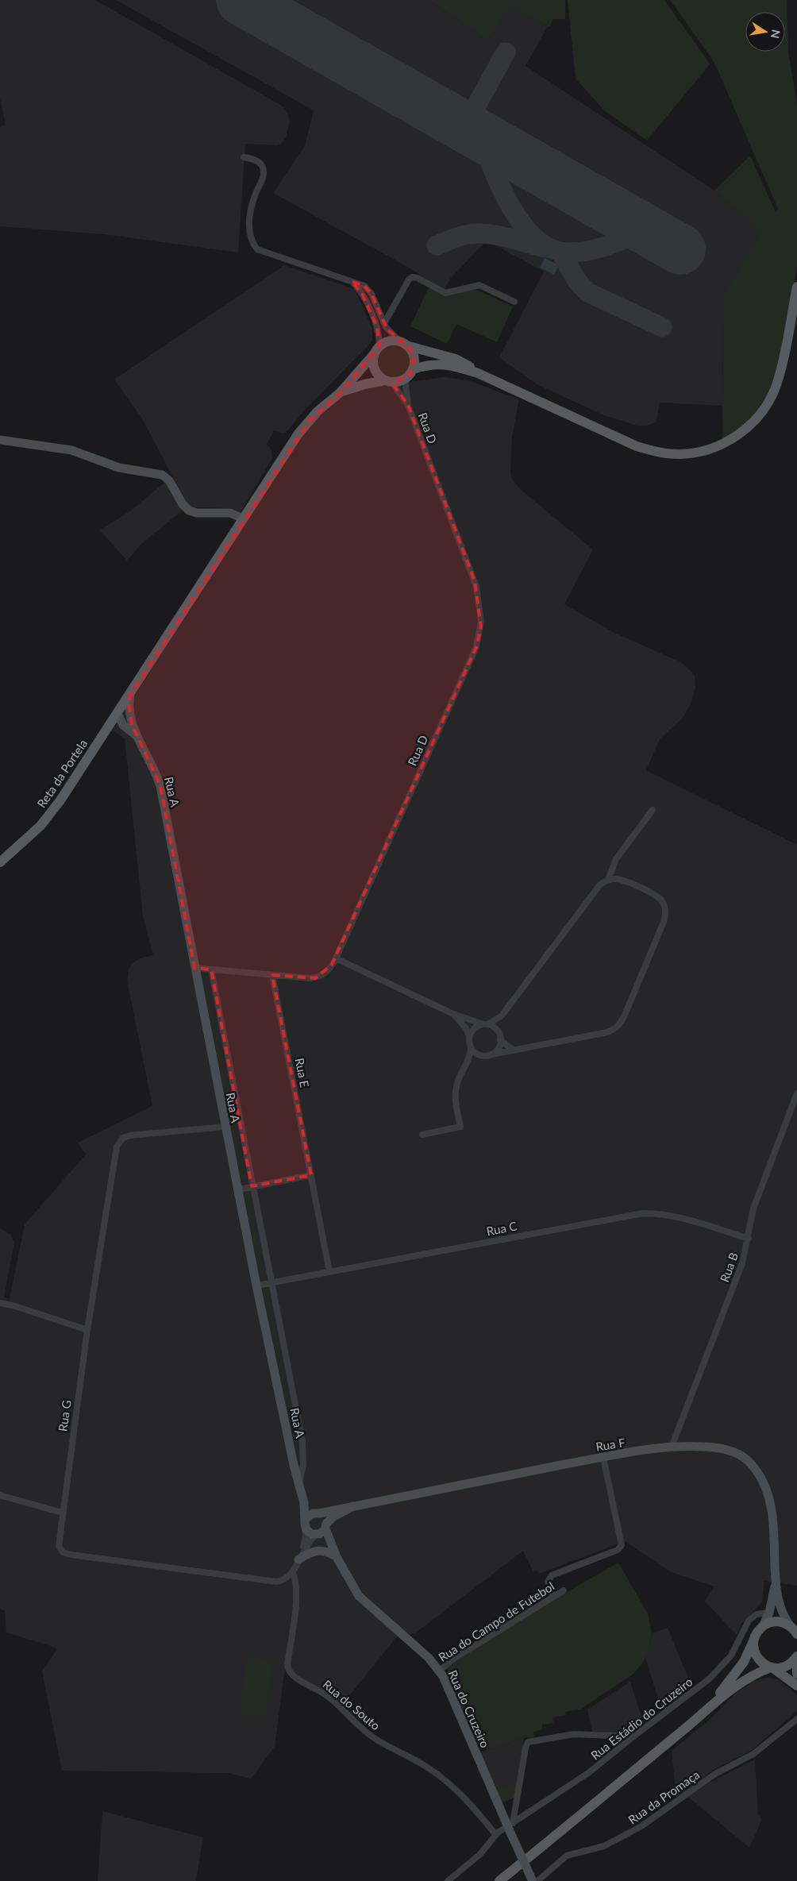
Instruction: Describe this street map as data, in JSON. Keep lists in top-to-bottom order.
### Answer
{
  "streets": {
    "main road": ["Reta da Portela"],
    "street": [
      "Rua D",
      "Rua A",
      "Rua E",
      "Rua C",
      "Rua B",
      "Rua G",
      "Rua F",
      "Rua do Campo de Futebol",
      "Rua do Souto",
      "Rua do Cruzeiro",
      "Rua Estádio do Cruzeiro",
      "Rua da Promaça"
    ]
  },
  "crossings": [
    ["Rua D", "Rua A"],
    ["Rua D", "Rua E"],
    ["Rua A", "Rua C"],
    ["Rua A", "Rua G"],
    ["Rua E", "Rua C"],
    ["Rua C", "Rua B"],
    ["Rua B", "Rua F"],
    ["Rua G", "Rua do Souto"],
    ["Rua do Campo de Futebol", "Rua do Cruzeiro"],
    ["Rua do Souto", "Rua Estádio do Cruzeiro"],
    ["Rua do Cruzeiro", "Rua Estádio do Cruzeiro"],
    ["Rua do Cruzeiro", "Rua da Promaça"]
  ],
  "north": "right"
}
